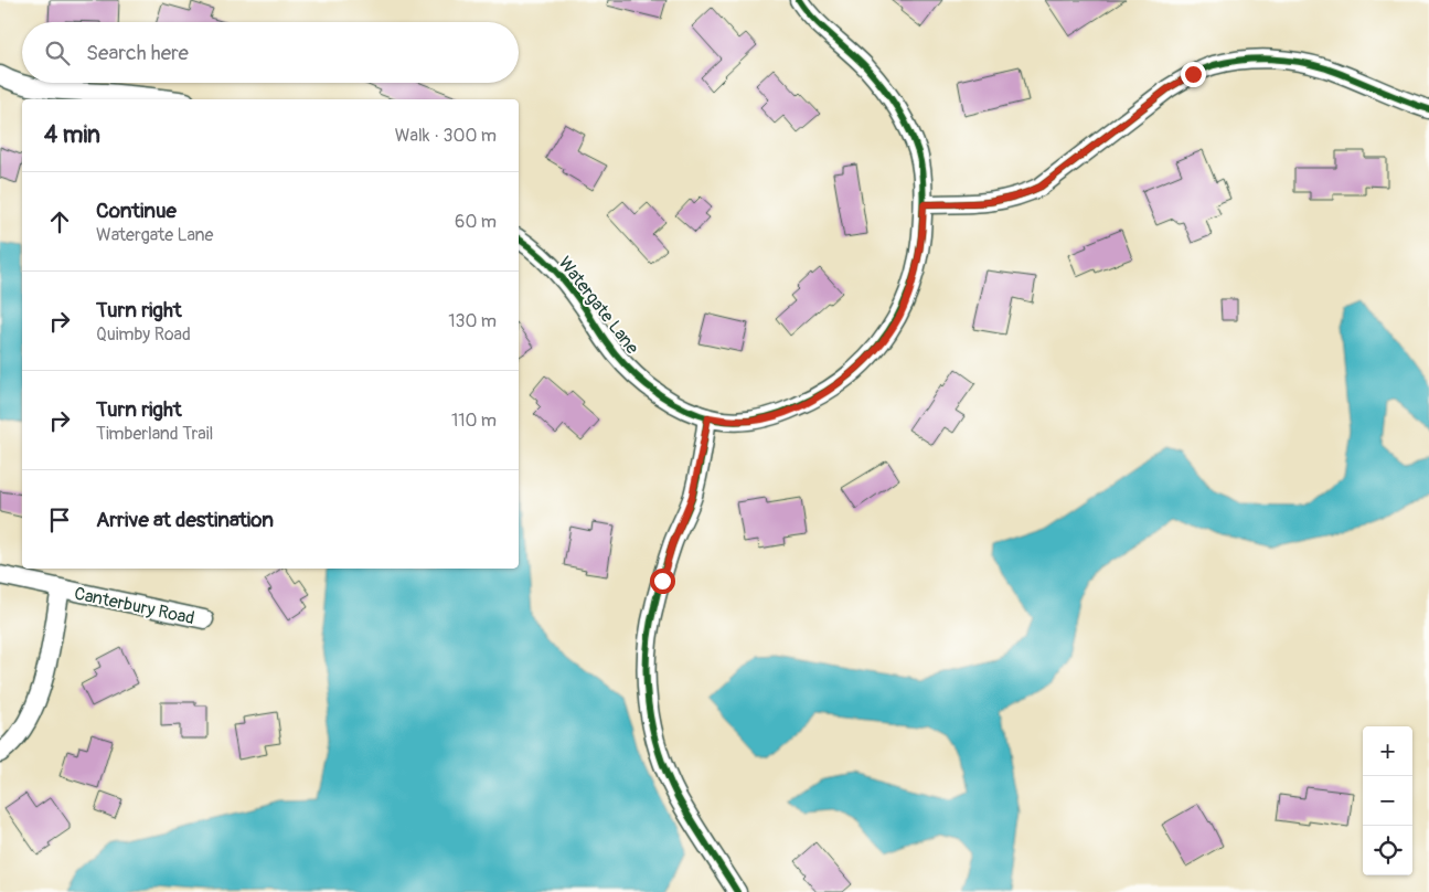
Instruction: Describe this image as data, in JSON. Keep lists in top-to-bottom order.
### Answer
{
  "streets": {
    "street": ["Watergate Lane", "Canterbury Road"]
  },
  "page": {
    "search": "Search here",
    "heading": ["4 min", "Walk · 300 m"],
    "list": [
      ["Continue", "Watergate Lane", "60 m"],
      ["Turn right", "Quimby Road", "130 m"],
      ["Turn right", "Timberland Trail", "110 m"],
      "Arrive at destination"
    ],
    "map_buttons": ["+", "−"]
  }
}
